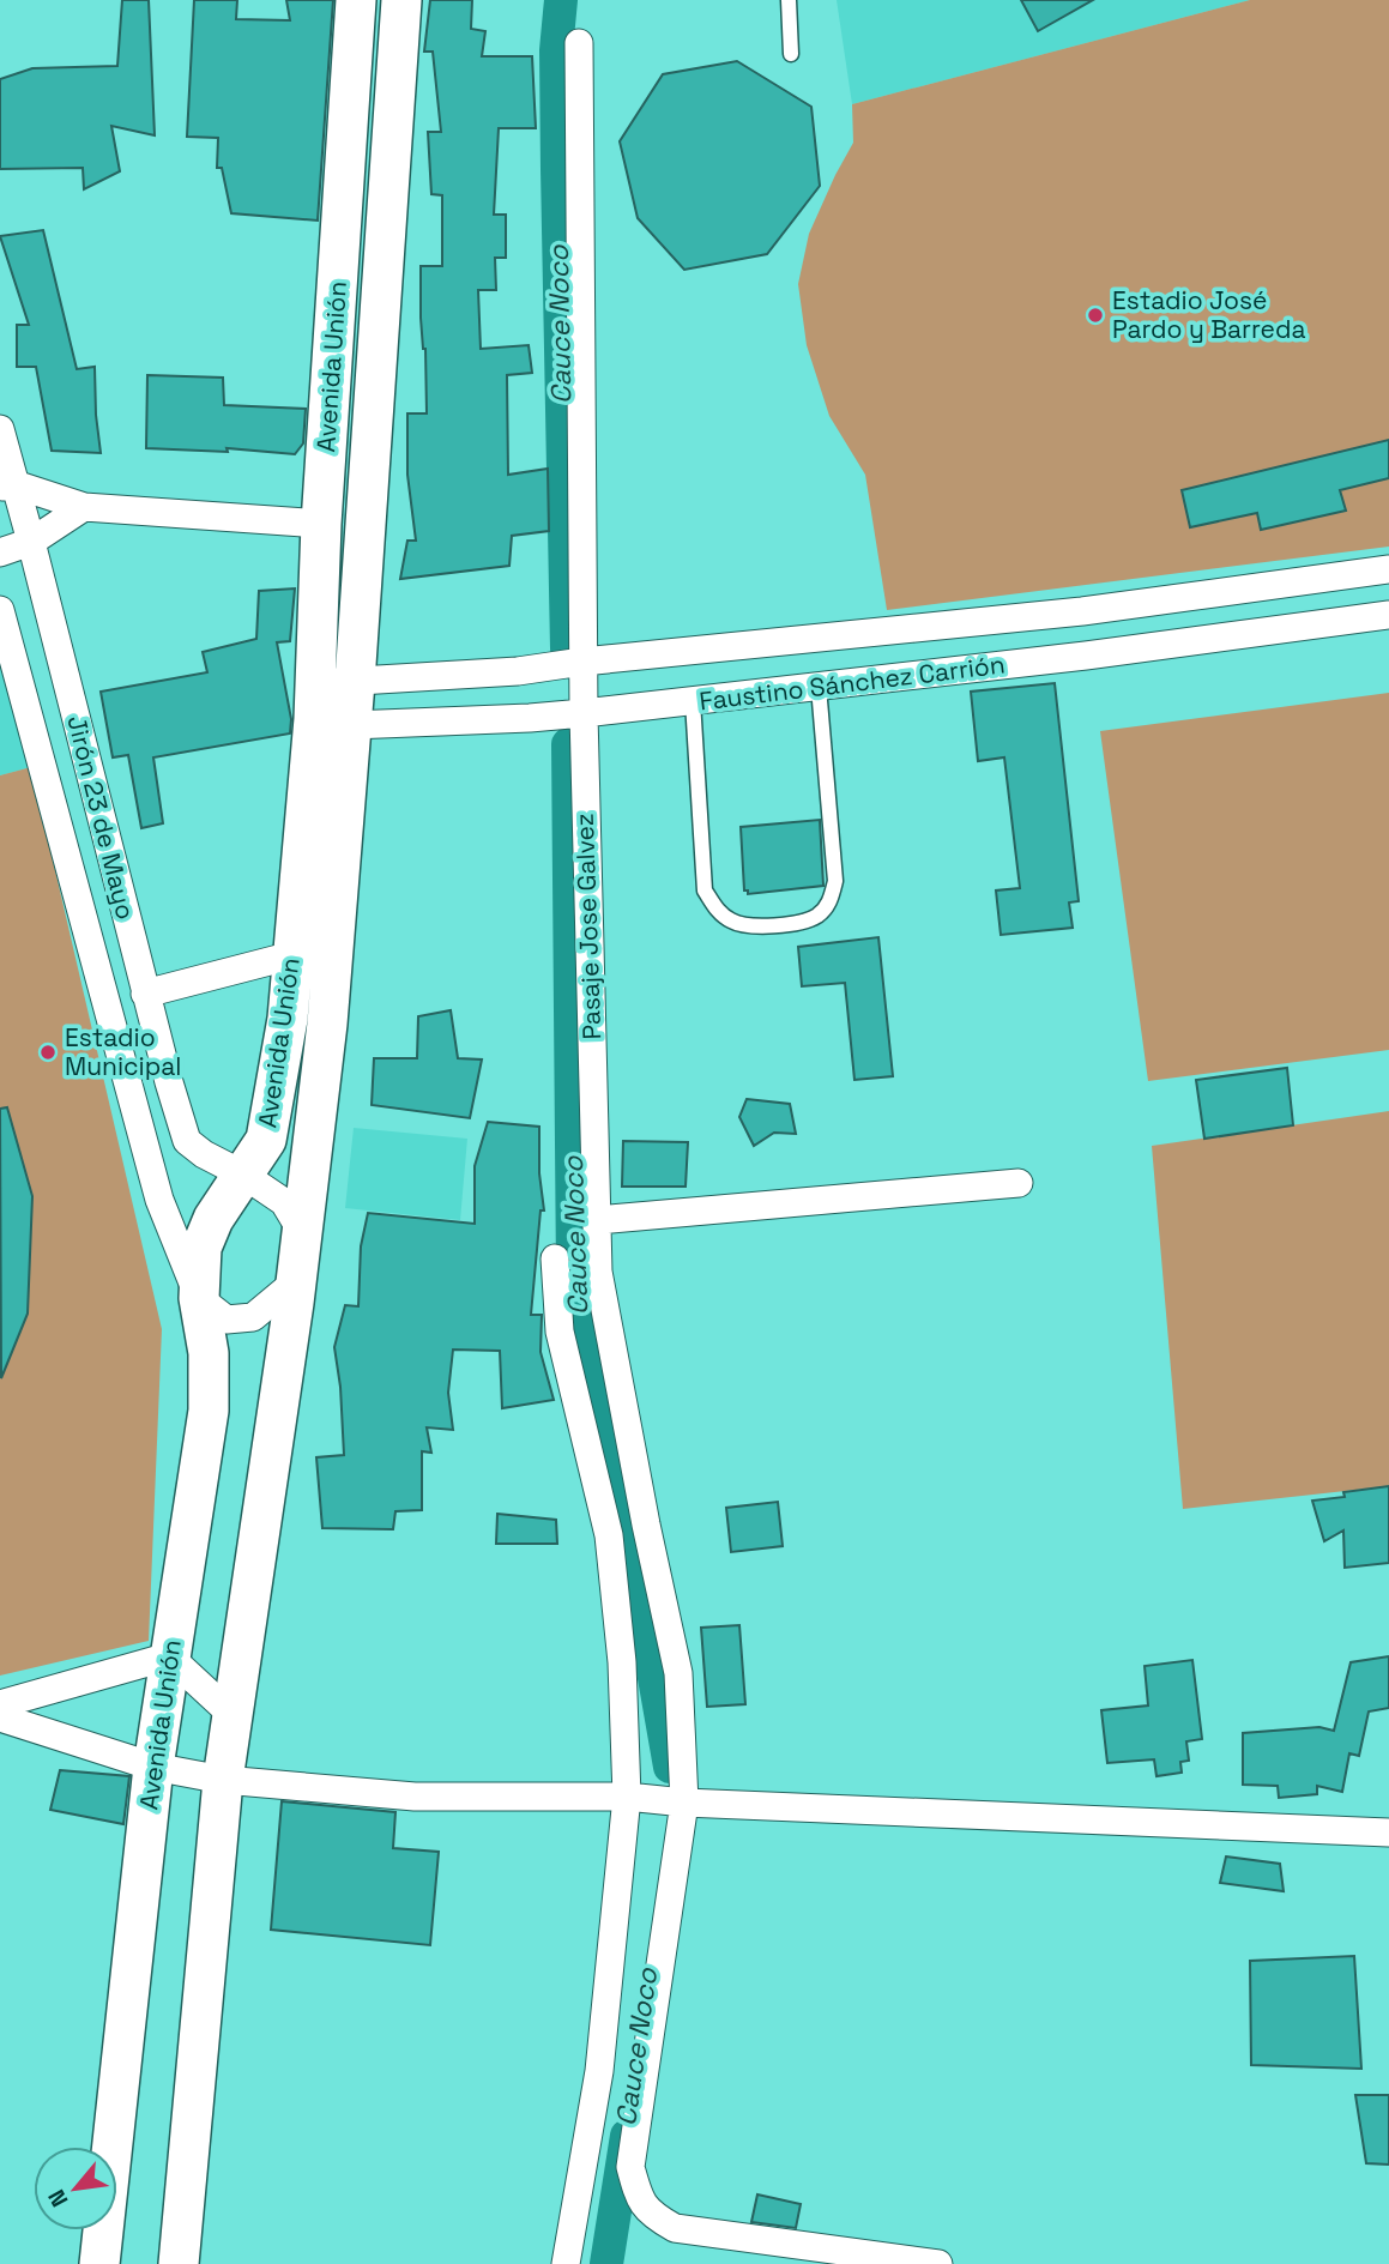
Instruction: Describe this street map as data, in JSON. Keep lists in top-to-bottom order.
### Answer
{
  "streets": {
    "main road": ["Avenida Unión"],
    "street": ["Faustino Sánchez Carrión", "Jirón 23 de Mayo", "Pasaje Jose Galvez"]
  },
  "crossings": [
    ["Avenida Unión", "Faustino Sánchez Carrión"],
    ["Avenida Unión", "Jirón 23 de Mayo"],
    ["Faustino Sánchez Carrión", "Pasaje Jose Galvez"]
  ],
  "water": ["Cauce Noco"],
  "places": ["Estadio José Pardo y Barreda", "Estadio Municipal"],
  "north": "bottom left"
}
